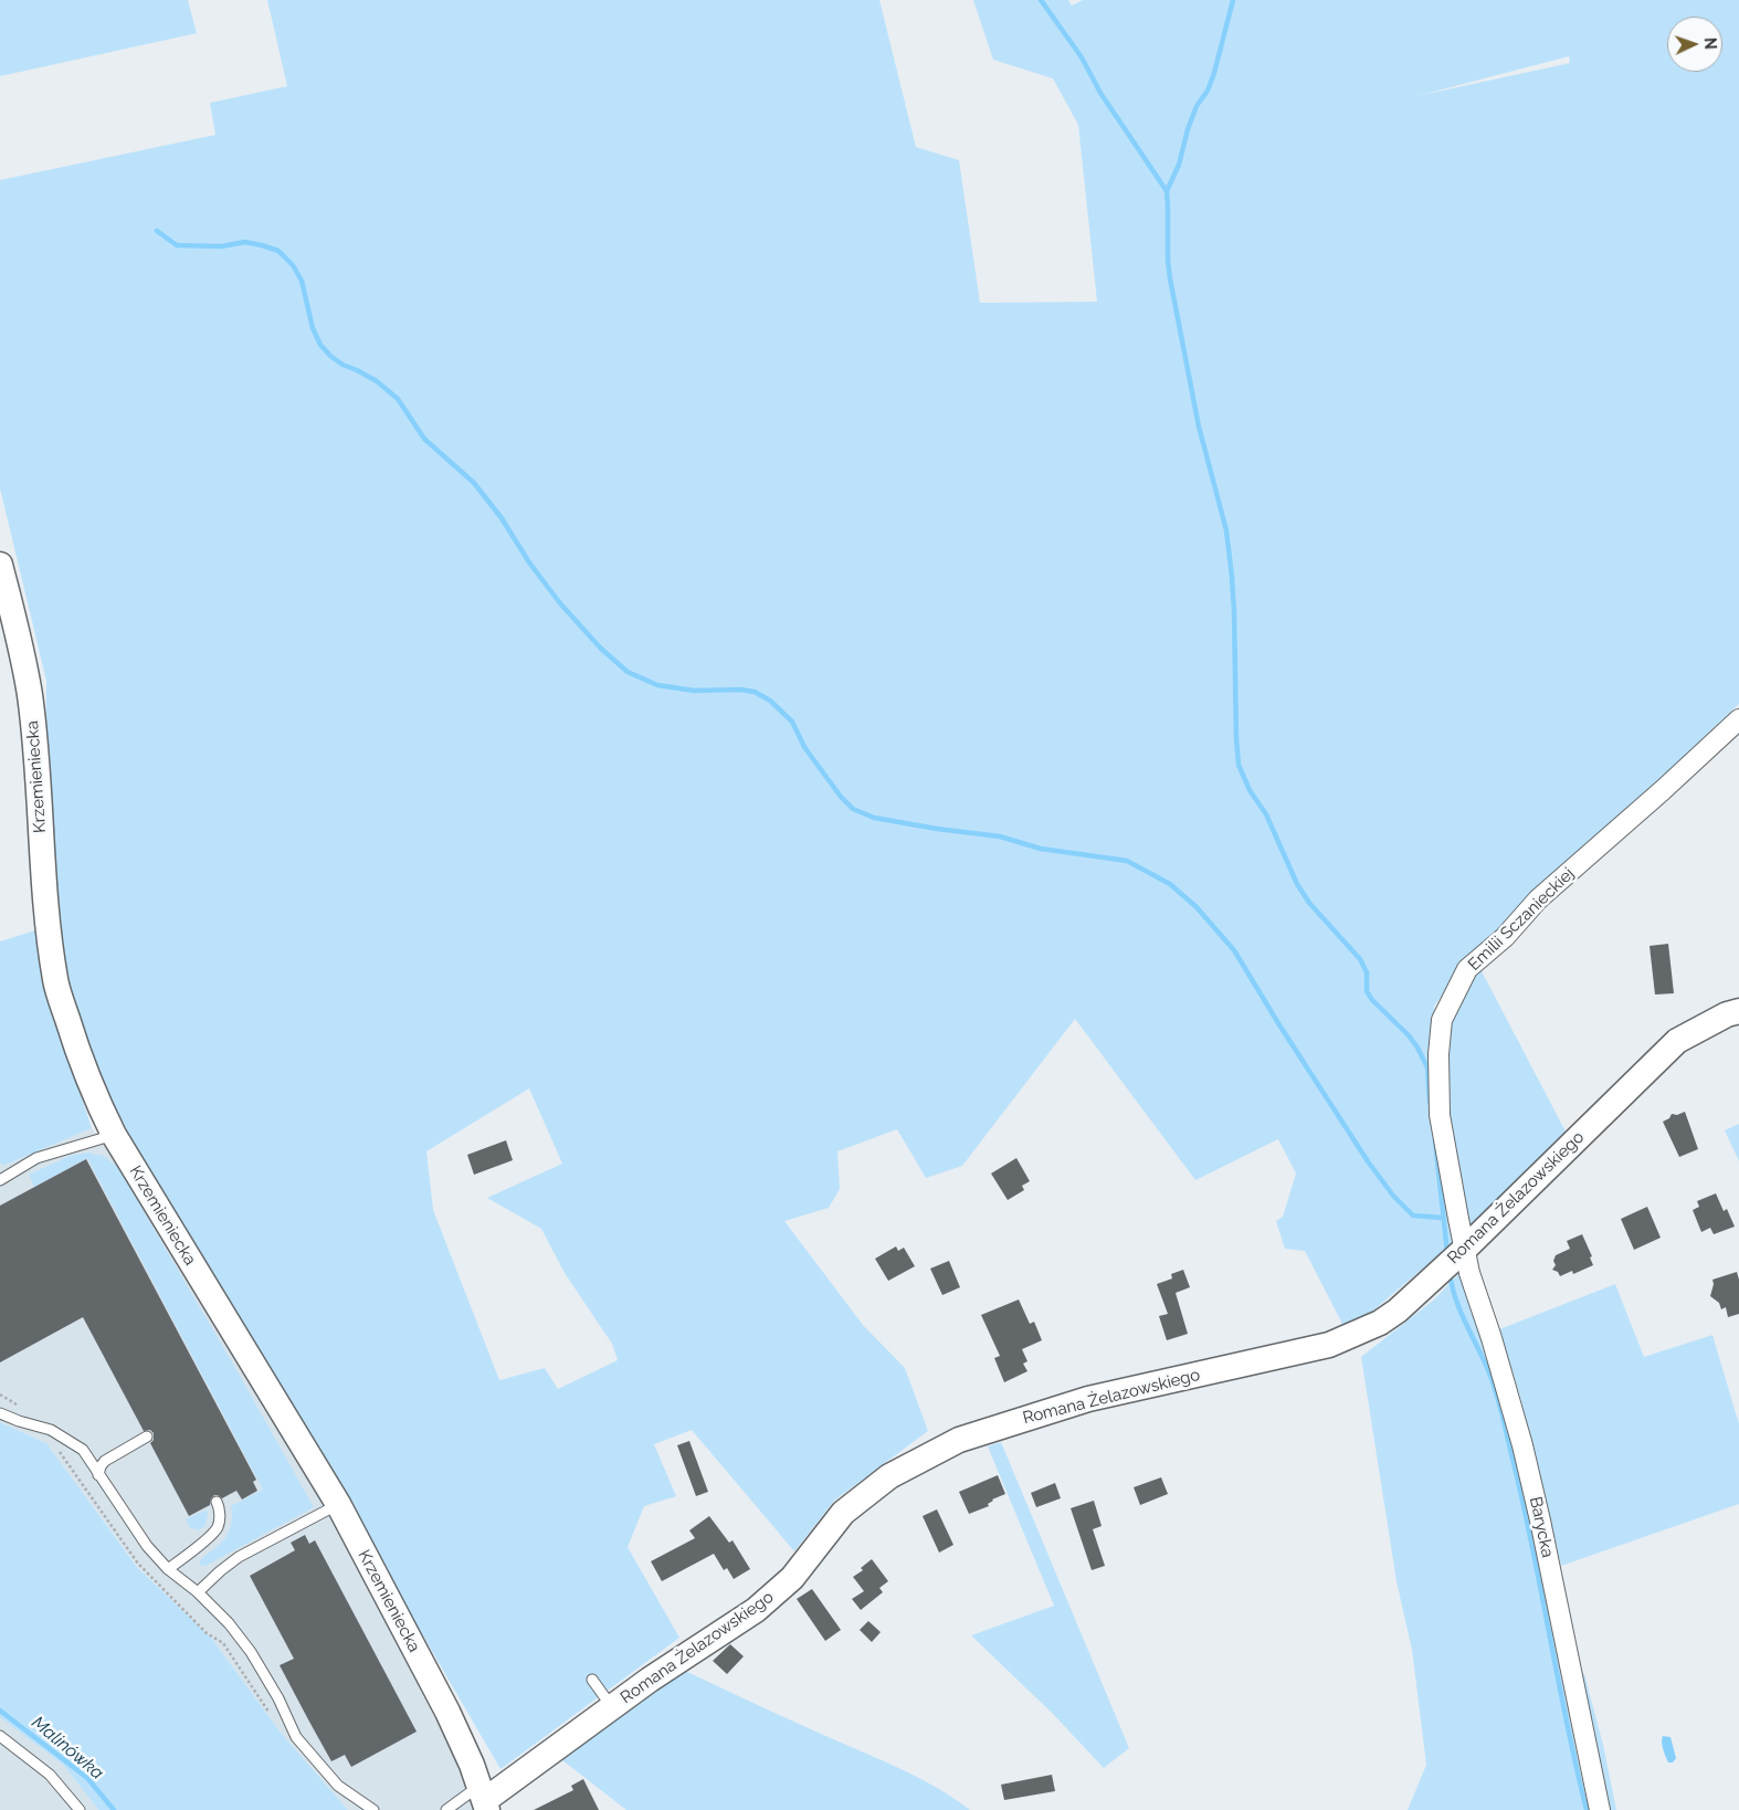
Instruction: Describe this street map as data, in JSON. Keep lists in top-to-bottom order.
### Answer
{
  "streets": {
    "street": [
      "Krzemieniecka",
      "Emilii Sczanieckiej",
      "Romana Żelazowskiego",
      "Barycka"
    ]
  },
  "crossings": [
    ["Krzemieniecka", "Romana Żelazowskiego"],
    ["Emilii Sczanieckiej", "Romana Żelazowskiego"],
    ["Emilii Sczanieckiej", "Barycka"],
    ["Romana Żelazowskiego", "Barycka"]
  ],
  "water": ["Malinówka"],
  "north": "right"
}
